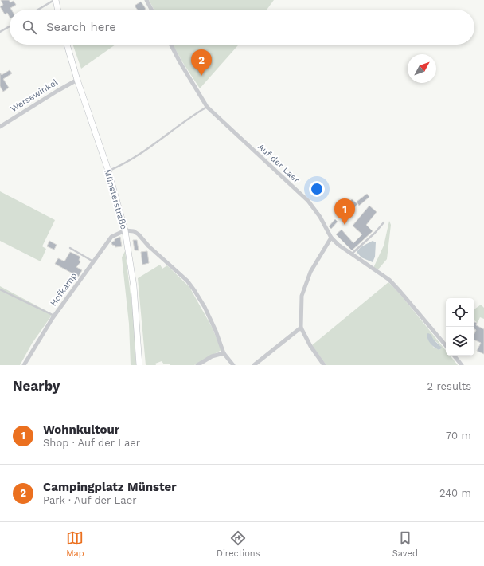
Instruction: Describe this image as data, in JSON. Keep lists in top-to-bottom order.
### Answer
{
  "streets": {
    "main road": ["Münsterstraße"],
    "street": ["Wersewinkel", "Auf der Laer", "Hofkamp"]
  },
  "crossings": [
    ["Wersewinkel", "Münsterstraße"],
    ["Münsterstraße", "Hofkamp"]
  ],
  "north": "top right",
  "page": {
    "search": "Search here",
    "pins": ["2", "1"],
    "heading": ["Nearby", "2 results"],
    "list": [
      {
        "mark": "1",
        "name": "Wohnkultour",
        "note": "Shop · Auf der Laer",
        "value": "70 m"
      },
      {
        "mark": "2",
        "name": "Campingplatz Münster",
        "note": "Park · Auf der Laer",
        "value": "240 m"
      }
    ],
    "nav": ["Map", "Directions", "Saved"]
  }
}
